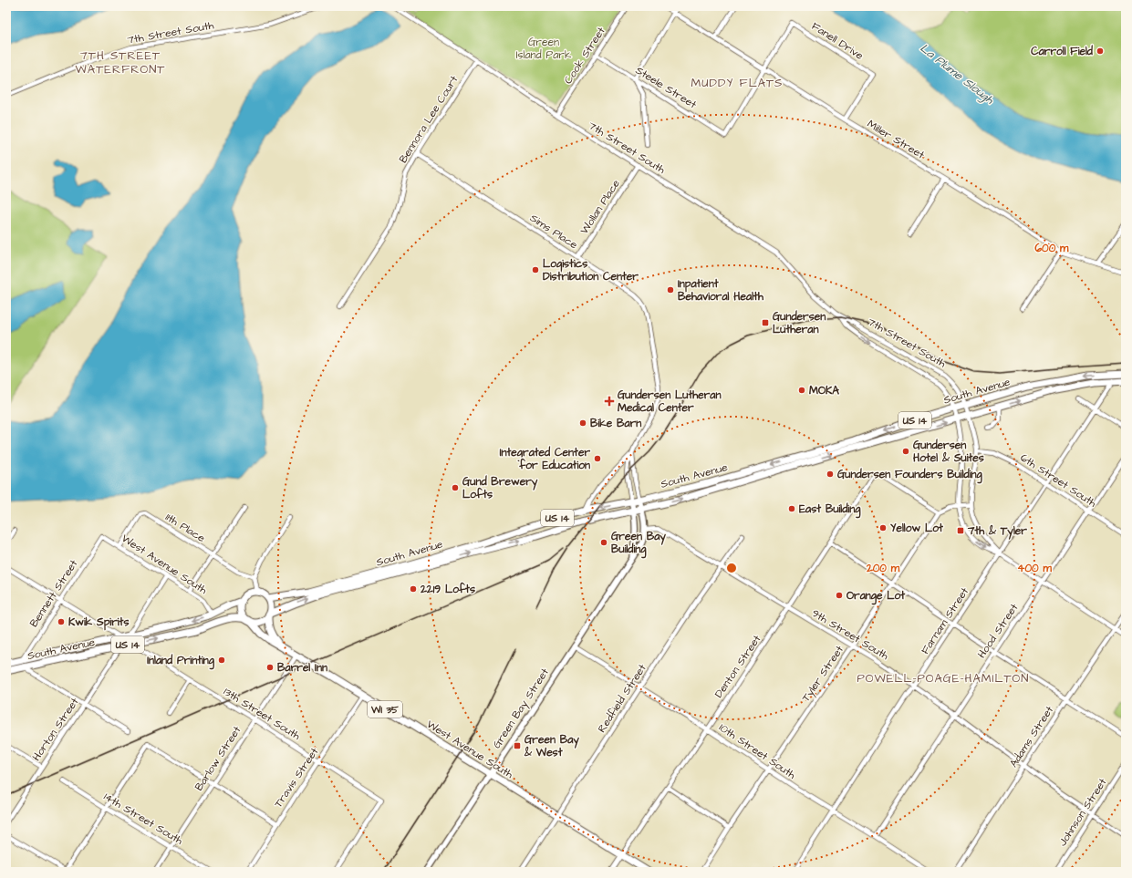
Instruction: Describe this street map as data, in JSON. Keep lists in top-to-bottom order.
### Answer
{
  "streets": {
    "main road": [
      "South Avenue",
      "US 14",
      "West Avenue South",
      "WI 35"
    ],
    "street": [
      "7th Street South",
      "Fanell Drive",
      "Cook Street",
      "Steele Street",
      "Bennora Lee Court",
      "Miller Street",
      "Wollan Place",
      "Sims Place",
      "6th Street South",
      "11th Place",
      "Bennett Street",
      "Farnam Street",
      "Hood Street",
      "9th Street South",
      "Denton Street",
      "Tyler Street",
      "Redfield Street",
      "Green Bay Street",
      "13th Street South",
      "Horton Street",
      "Adams Street",
      "10th Street South",
      "Barlow Street",
      "Travis Street",
      "Johnson Street",
      "14th Street South"
    ]
  },
  "crossings": [
    ["7th Street South", "Cook Street"],
    ["7th Street South", "Bennora Lee Court"],
    ["7th Street South", "Wollan Place"],
    ["7th Street South", "South Avenue"],
    ["7th Street South", "6th Street South"],
    ["7th Street South", "Farnam Street"],
    ["7th Street South", "Hood Street"],
    ["7th Street South", "Adams Street"],
    ["Fanell Drive", "Steele Street"],
    ["Fanell Drive", "Miller Street"],
    ["Cook Street", "Steele Street"],
    ["Steele Street", "Miller Street"],
    ["Bennora Lee Court", "Sims Place"],
    ["Wollan Place", "Sims Place"],
    ["Sims Place", "South Avenue"],
    ["Sims Place", "Green Bay Street"],
    ["South Avenue", "West Avenue South"],
    ["South Avenue", "Bennett Street"],
    ["South Avenue", "Farnam Street"],
    ["South Avenue", "Green Bay Street"],
    ["South Avenue", "13th Street South"],
    ["South Avenue", "Horton Street"],
    ["6th Street South", "Farnam Street"],
    ["6th Street South", "Hood Street"],
    ["11th Place", "West Avenue South"],
    ["West Avenue South", "Bennett Street"],
    ["West Avenue South", "Denton Street"],
    ["West Avenue South", "Redfield Street"],
    ["West Avenue South", "Green Bay Street"],
    ["West Avenue South", "Barlow Street"],
    ["West Avenue South", "Travis Street"],
    ["Farnam Street", "9th Street South"],
    ["Farnam Street", "10th Street South"],
    ["Hood Street", "9th Street South"],
    ["Hood Street", "10th Street South"],
    ["9th Street South", "Denton Street"],
    ["9th Street South", "Tyler Street"],
    ["9th Street South", "Redfield Street"],
    ["9th Street South", "Green Bay Street"],
    ["9th Street South", "Adams Street"],
    ["9th Street South", "Johnson Street"],
    ["Denton Street", "Tyler Street"],
    ["Denton Street", "10th Street South"],
    ["Tyler Street", "10th Street South"],
    ["Redfield Street", "10th Street South"],
    ["Green Bay Street", "10th Street South"],
    ["13th Street South", "Barlow Street"],
    ["13th Street South", "Travis Street"],
    ["Barlow Street", "14th Street South"]
  ],
  "districts": ["7TH STREET WATERFRONT", "MUDDY FLATS", "POWELL-POAGE-HAMILTON"],
  "water": ["La Plume Slough"],
  "parks": ["Green Island Park"],
  "places": {
    "other": [
      "Carroll Field",
      "Logistics Distribution Center",
      "Inpatient Behavioral Health",
      "MOKA",
      "Bike Barn",
      "Gundersen Hotel & Suites",
      "Integrated Center for Education",
      "Gundersen Founders Building",
      "Gund Brewery Lofts",
      "East Building",
      "Yellow Lot",
      "Green Bay Building",
      "2219 Lofts",
      "Orange Lot",
      "Kwik Spirits",
      "Inland Printing",
      "Barrel Inn"
    ],
    "transit": ["Gundersen Lutheran", "7th & Tyler", "Green Bay & West"],
    "health": ["Gundersen Lutheran Medical Center"]
  },
  "rings": ["600 m", "200 m", "400 m"]
}
